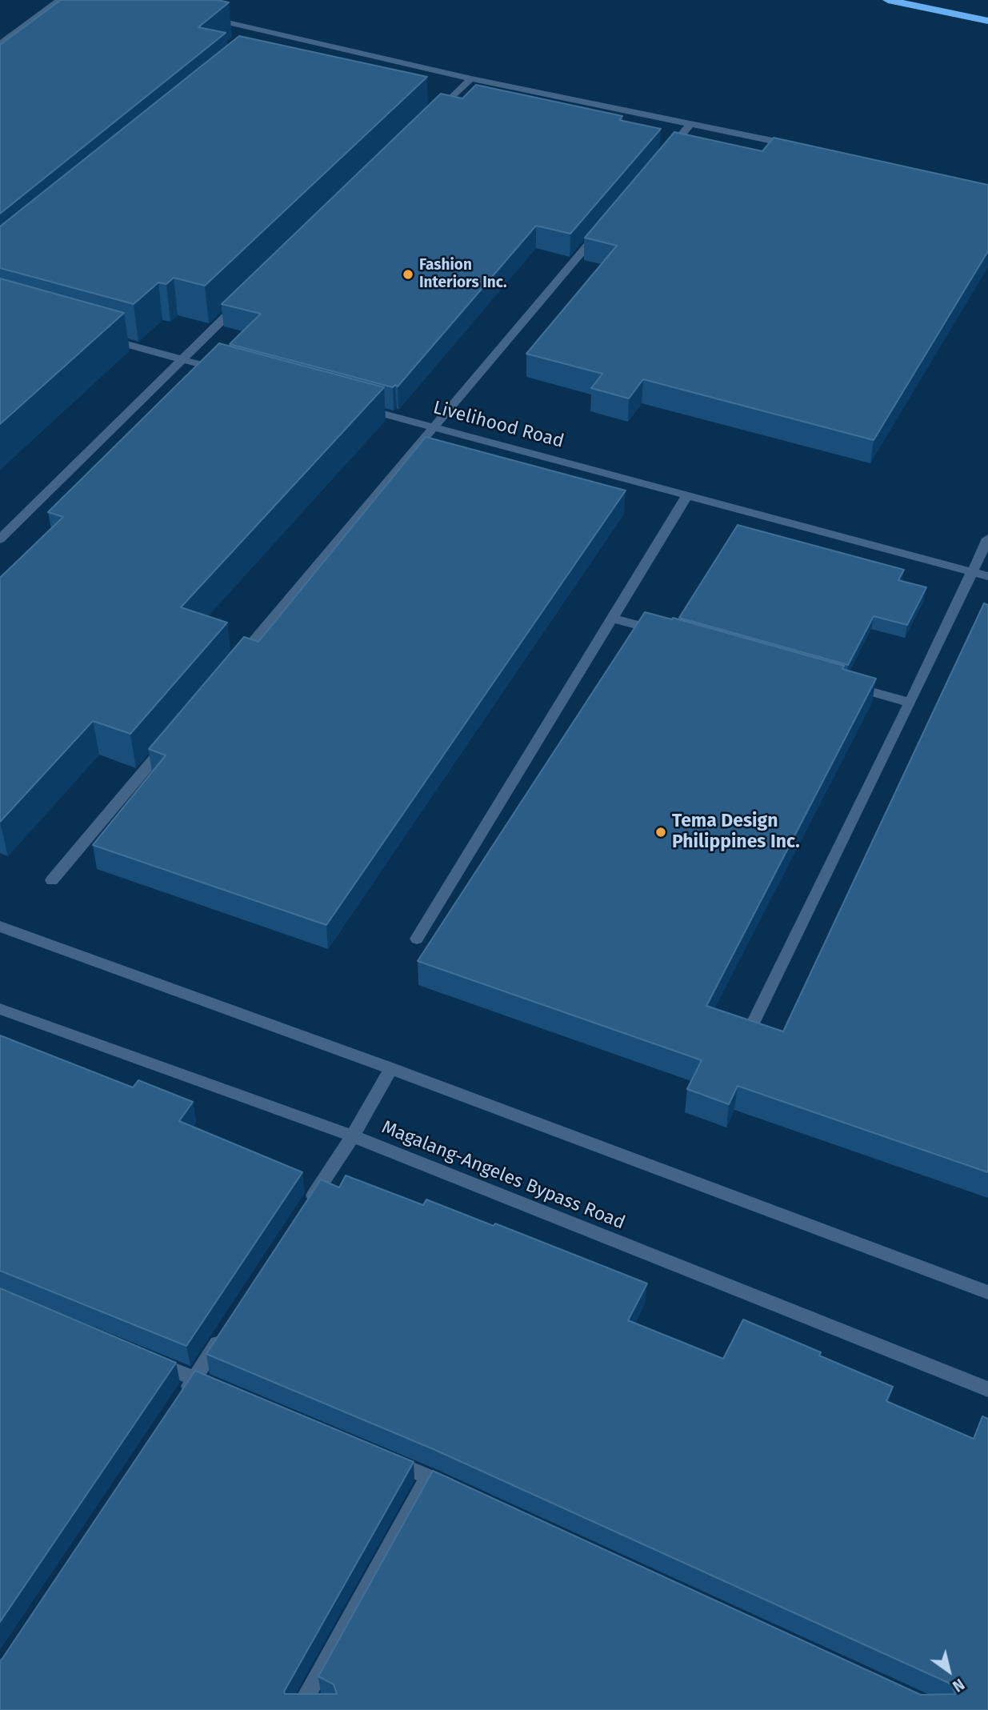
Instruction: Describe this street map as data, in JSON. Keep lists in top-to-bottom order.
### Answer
{
  "streets": {
    "street": ["Livelihood Road", "Magalang-Angeles Bypass Road"]
  },
  "places": ["Fashion Interiors Inc.", "Tema Design Philippines Inc."],
  "north": "bottom right"
}
